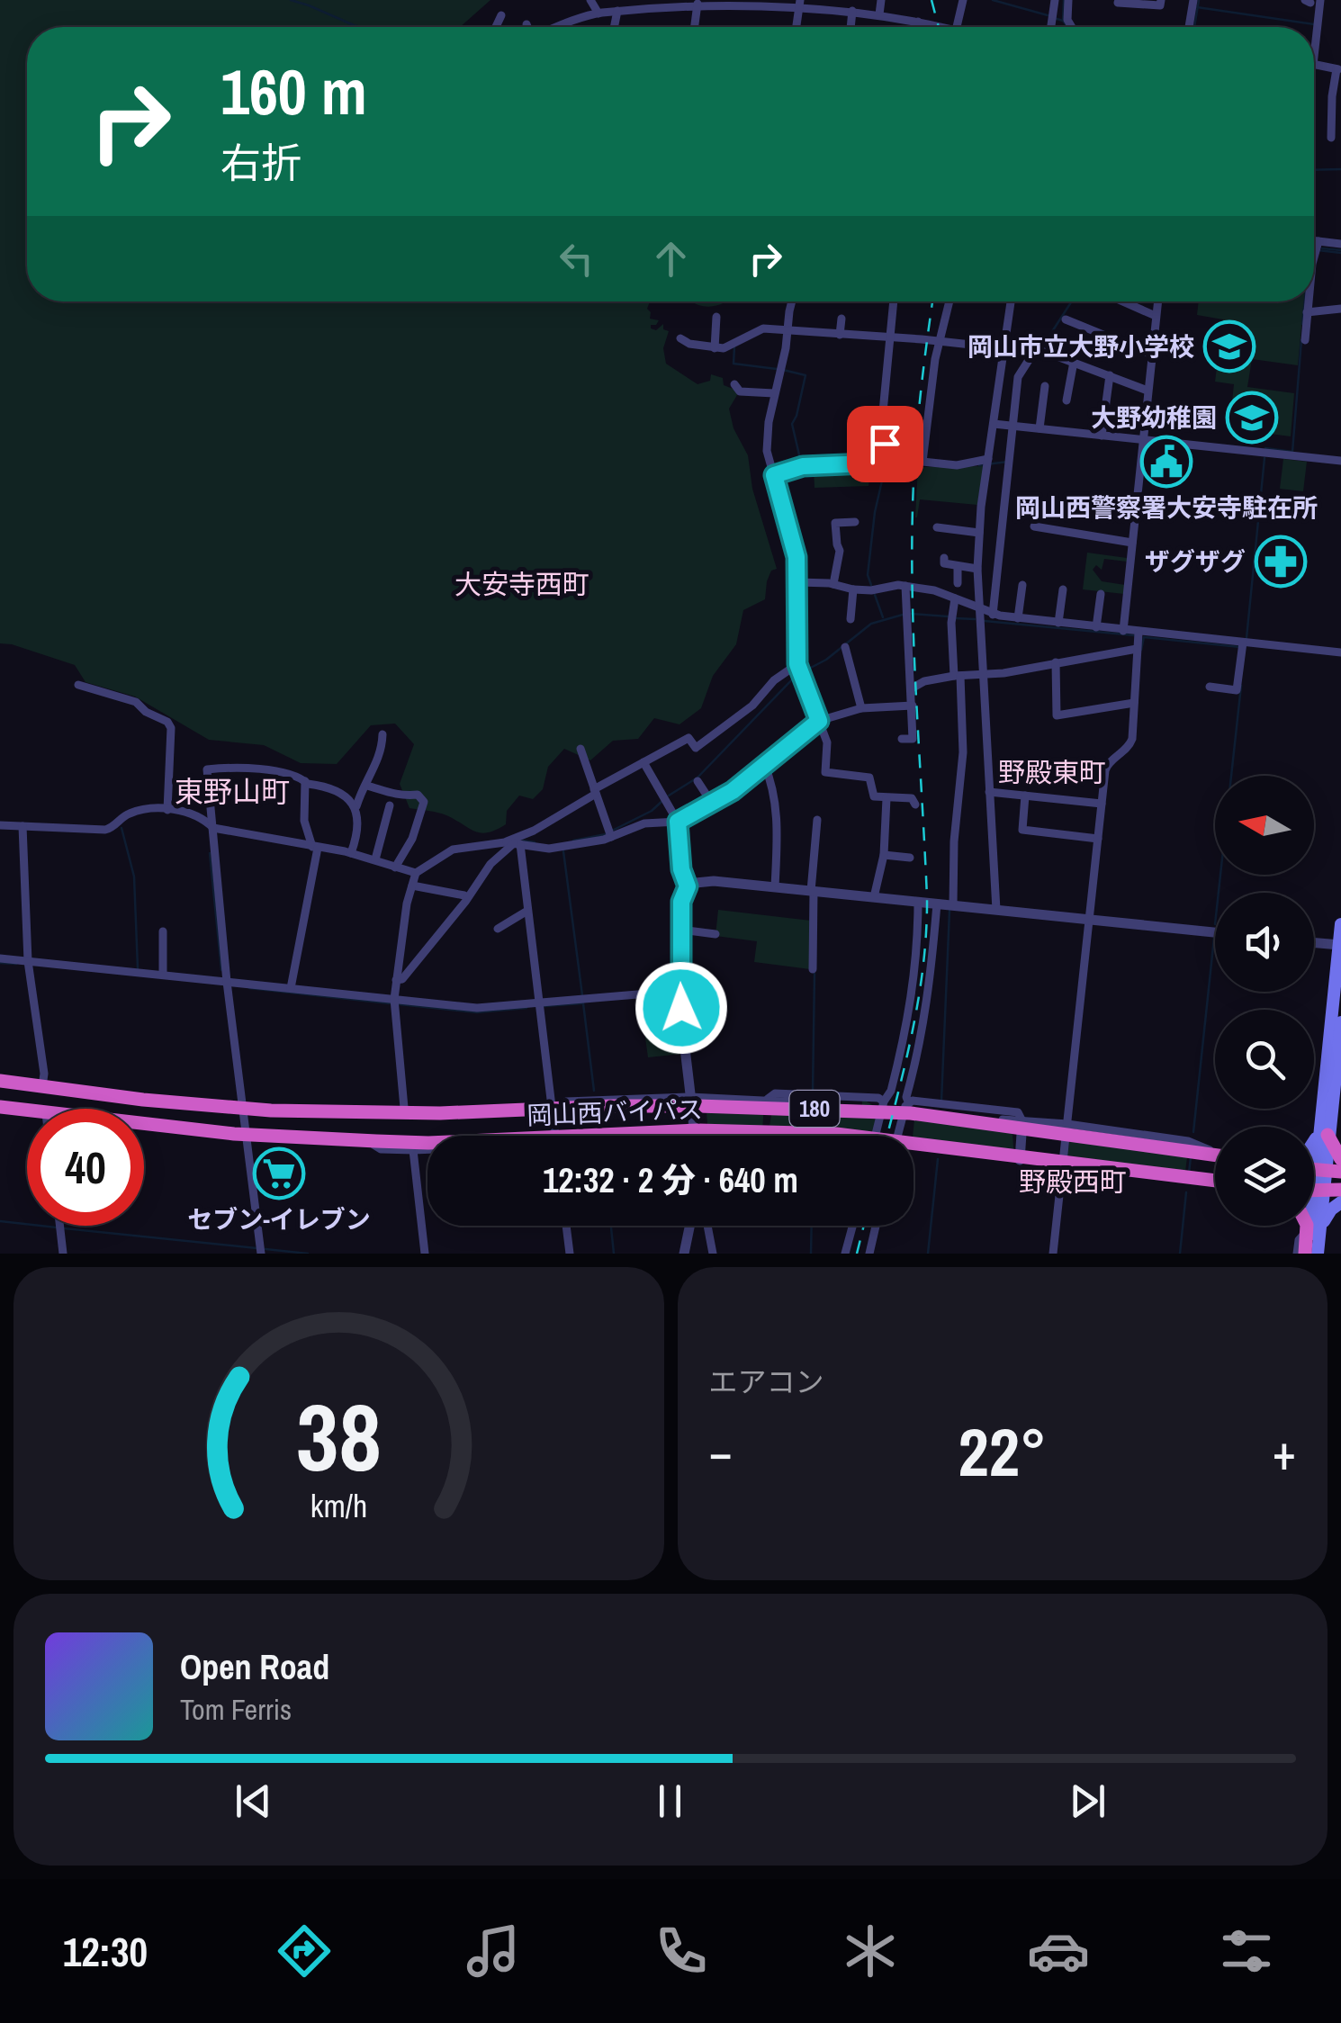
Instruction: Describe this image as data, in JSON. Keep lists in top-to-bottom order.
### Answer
{
  "streets": {
    "highway": ["180", "岡山西バイパス"]
  },
  "districts": [
    "大安寺西町",
    "野殿東町",
    "東野山町",
    "野殿西町"
  ],
  "places": {
    "school or university": ["岡山市立大野小学校", "大野幼稚園"],
    "public building": ["岡山西警察署大安寺駐在所"],
    "pharmacy": ["ザグザグ"],
    "supermarket": ["セブン-イレブン"]
  },
  "north": "left",
  "page": {
    "turn": ["160 m", "右折"],
    "limit": "40",
    "trip": "12:32 · 2 分 · 640 m",
    "tile": "エアコン",
    "heat": ["−", "22°", "+"],
    "song": ["Open Road", "Tom Ferris"],
    "tabs": "12:30",
    "gauge": ["38", "km/h"]
  }
}
